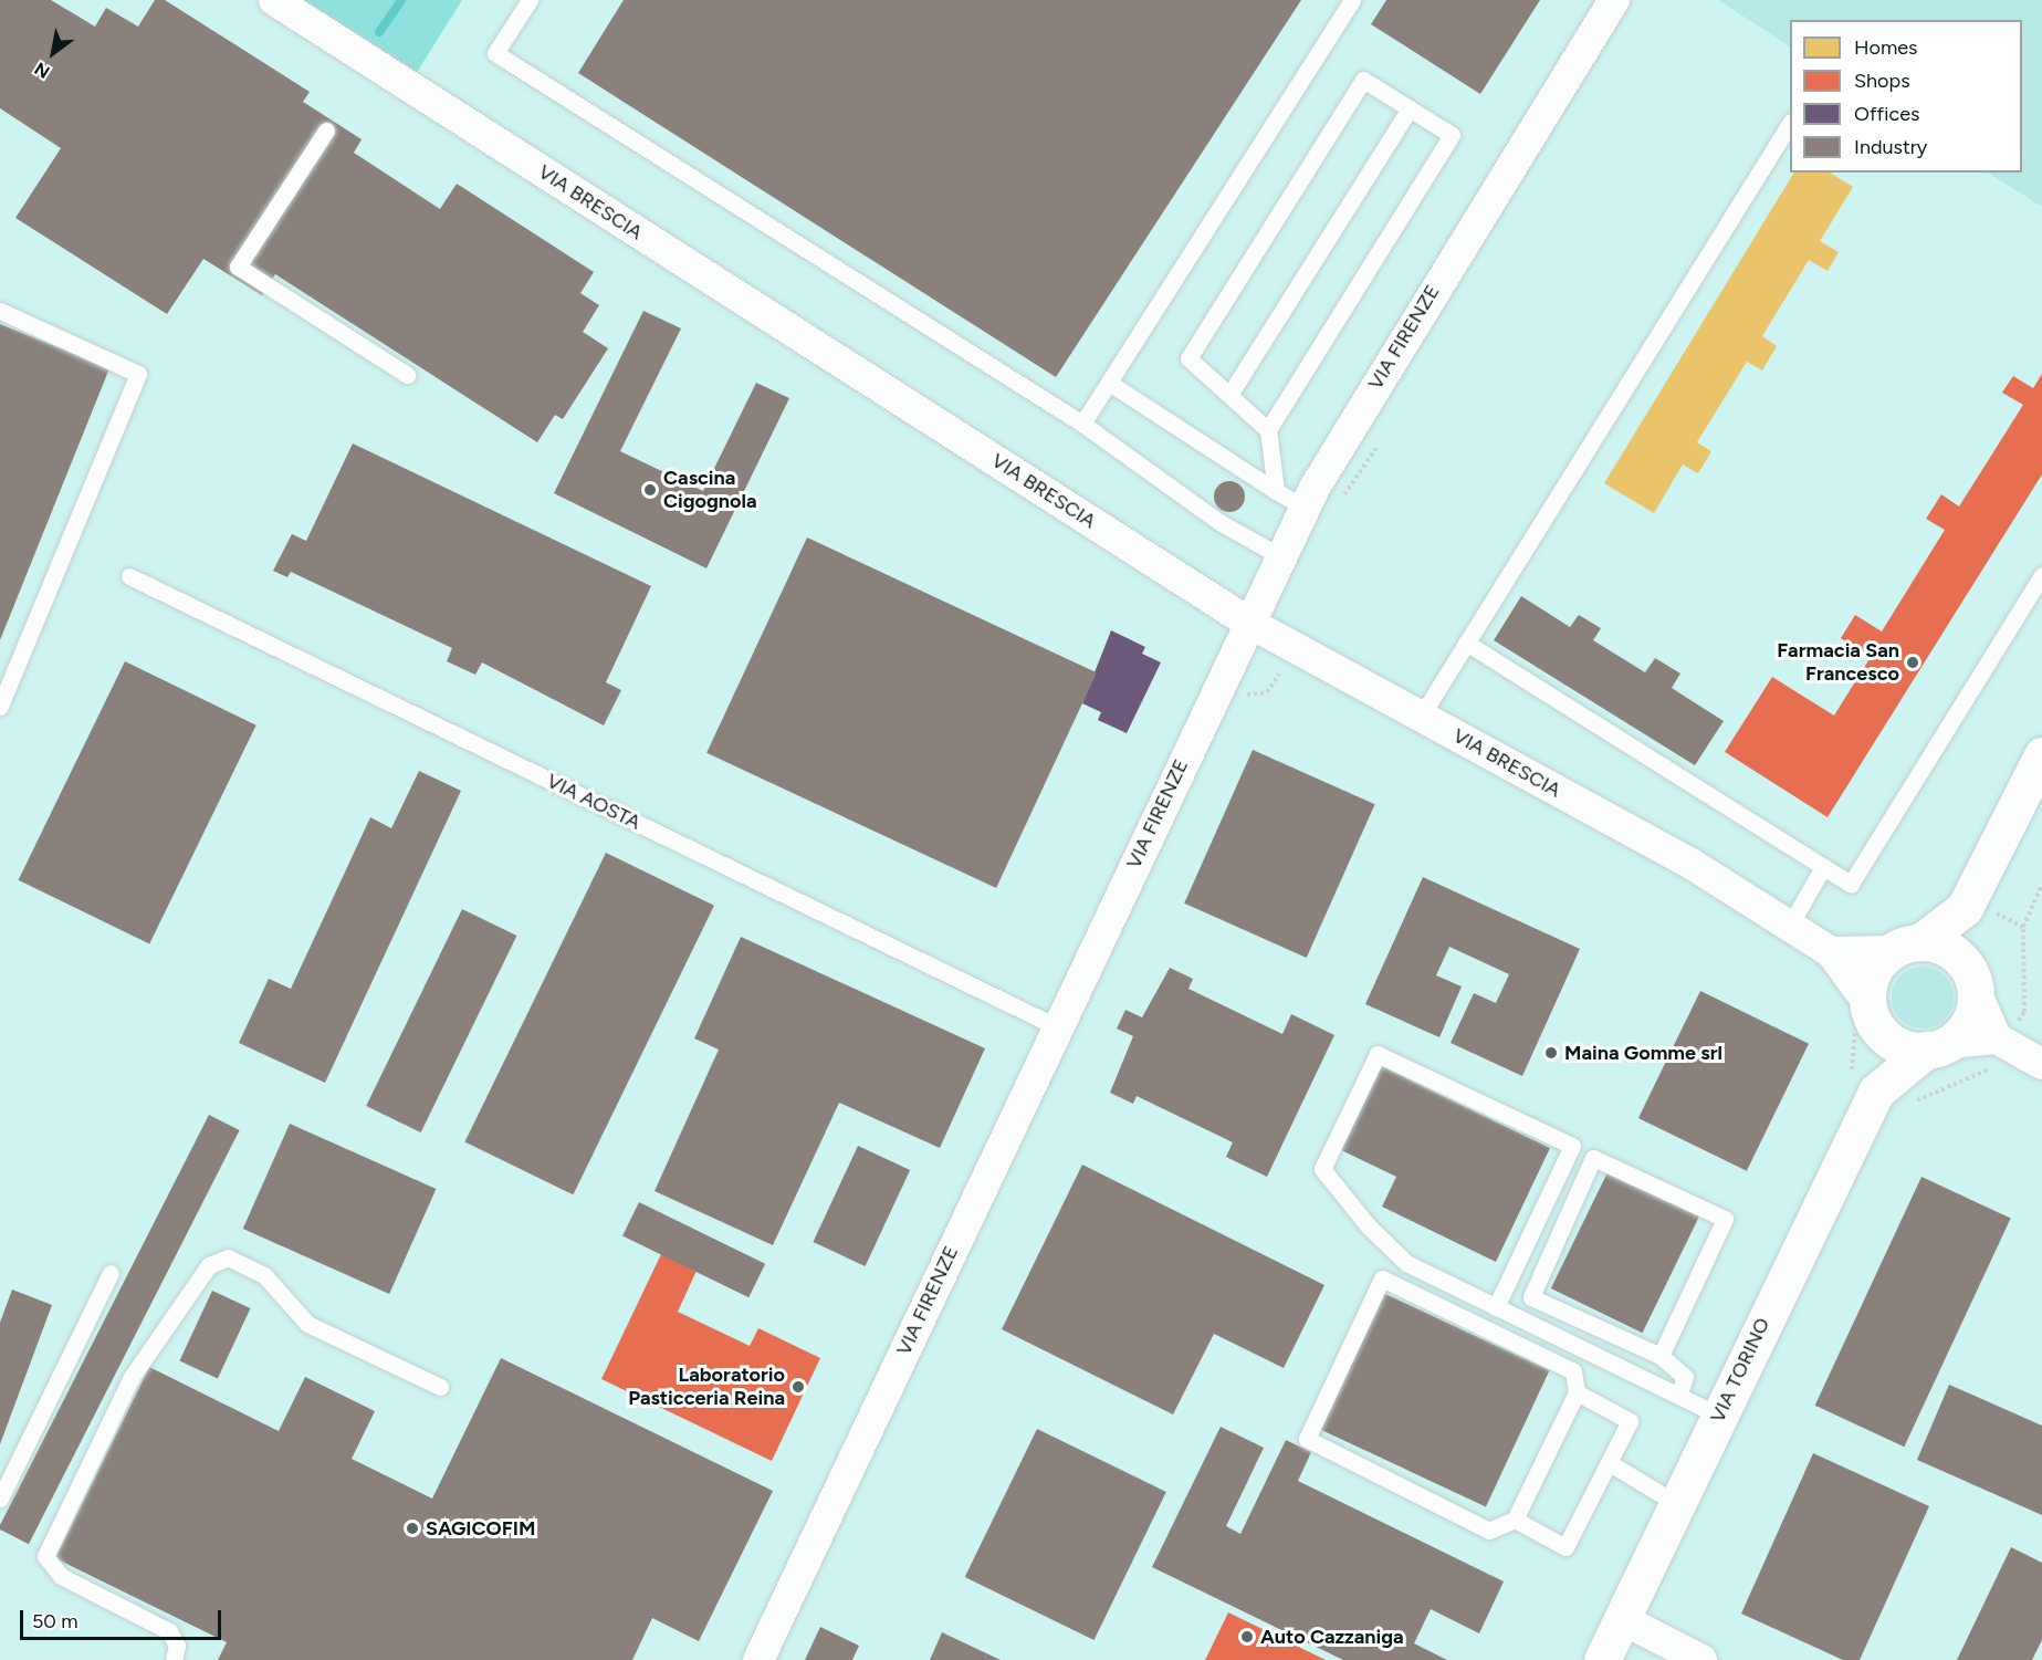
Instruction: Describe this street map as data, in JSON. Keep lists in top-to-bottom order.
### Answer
{
  "streets": {
    "street": ["VIA BRESCIA", "VIA FIRENZE", "VIA TORINO"],
    "lane": ["VIA AOSTA"]
  },
  "crossings": [
    ["VIA BRESCIA", "VIA FIRENZE"],
    ["VIA BRESCIA", "VIA TORINO"],
    ["VIA FIRENZE", "VIA AOSTA"]
  ],
  "places": [
    "Cascina Cigognola",
    "Farmacia San Francesco",
    "Maina Gomme srl",
    "Laboratorio Pasticceria Reina",
    "SAGICOFIM",
    "Auto Cazzaniga"
  ],
  "legend": [
    "Homes",
    "Shops",
    "Offices",
    "Industry"
  ],
  "scale_bar": "50 m",
  "north": "bottom left"
}
